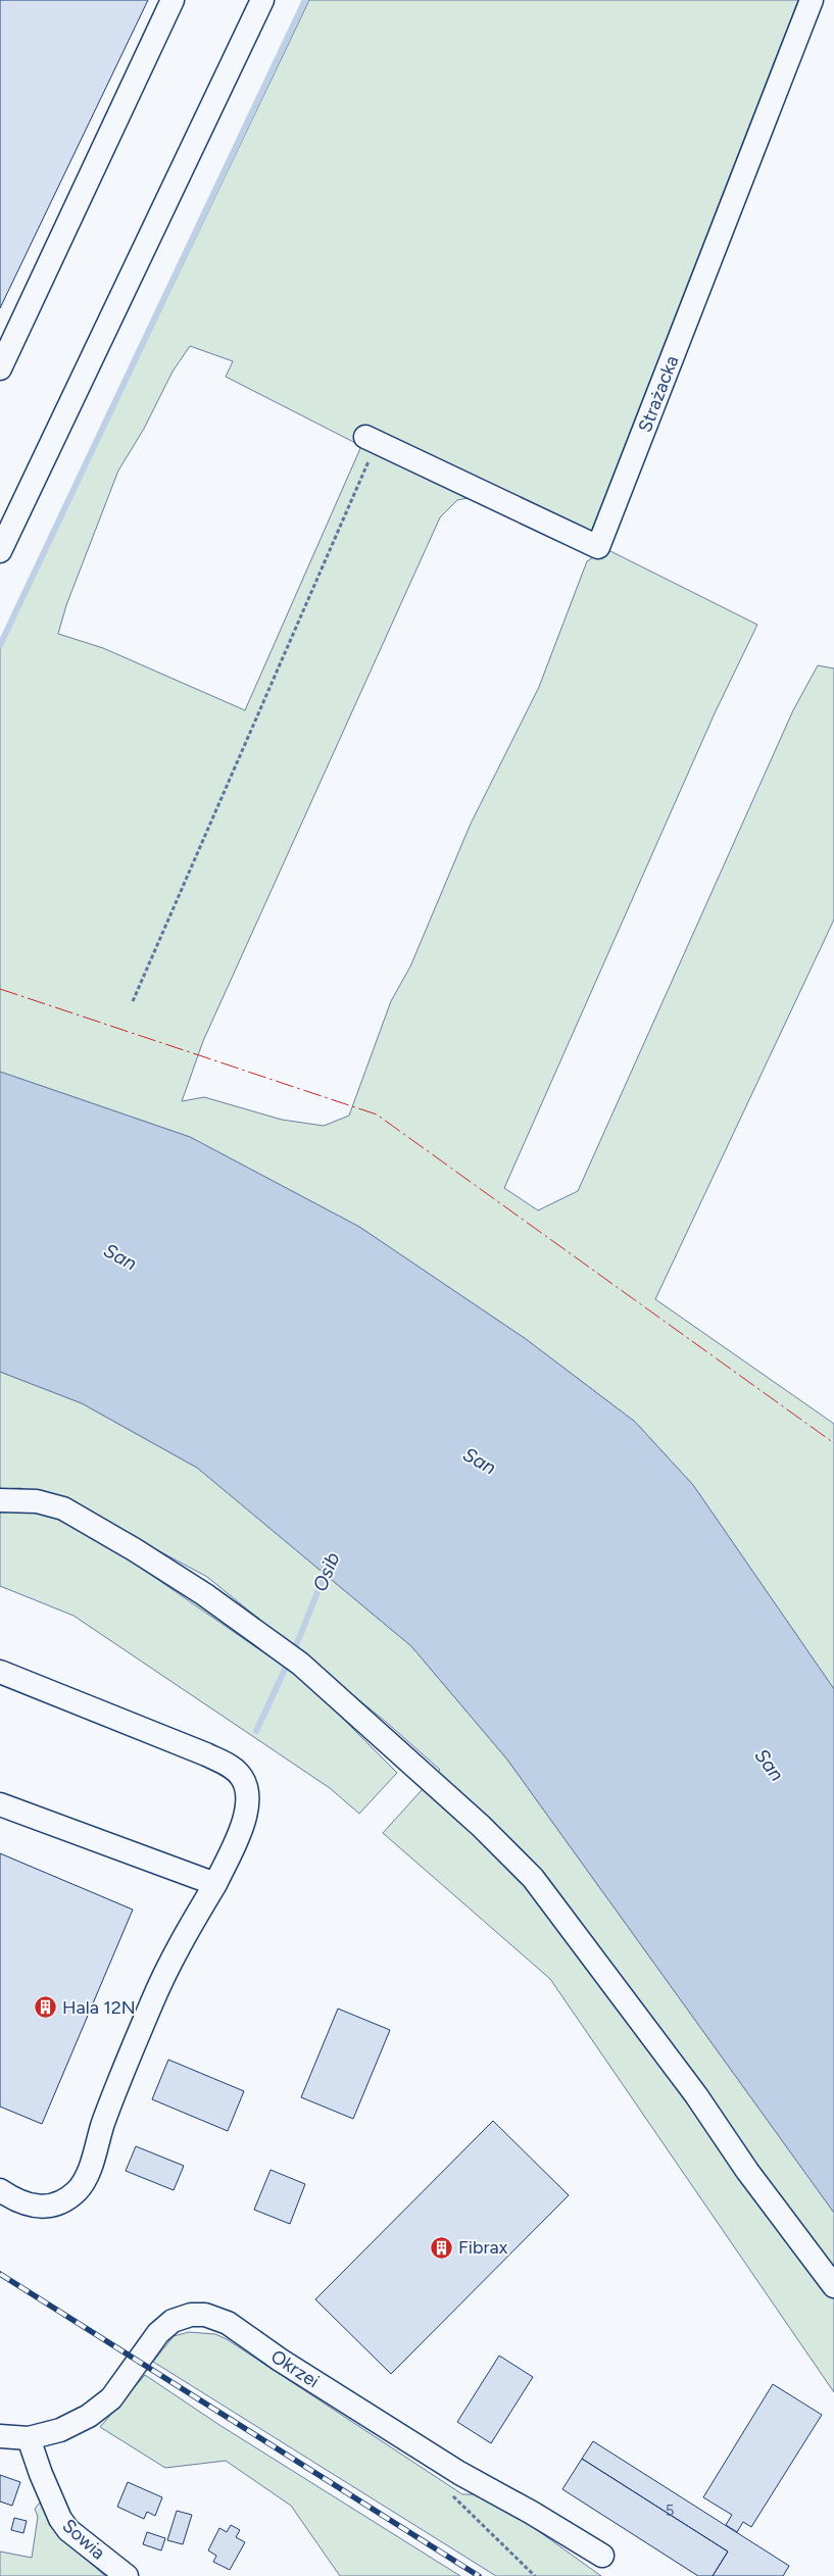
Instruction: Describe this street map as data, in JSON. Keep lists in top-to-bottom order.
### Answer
{
  "streets": {
    "street": ["Strażacka", "Okrzei", "Sowia"]
  },
  "crossings": [
    ["Okrzei", "Sowia"]
  ],
  "water": ["San", "Osib"],
  "places": {
    "building": ["Hala 12N", "Fibrax"]
  },
  "house_numbers": ["5"]
}
